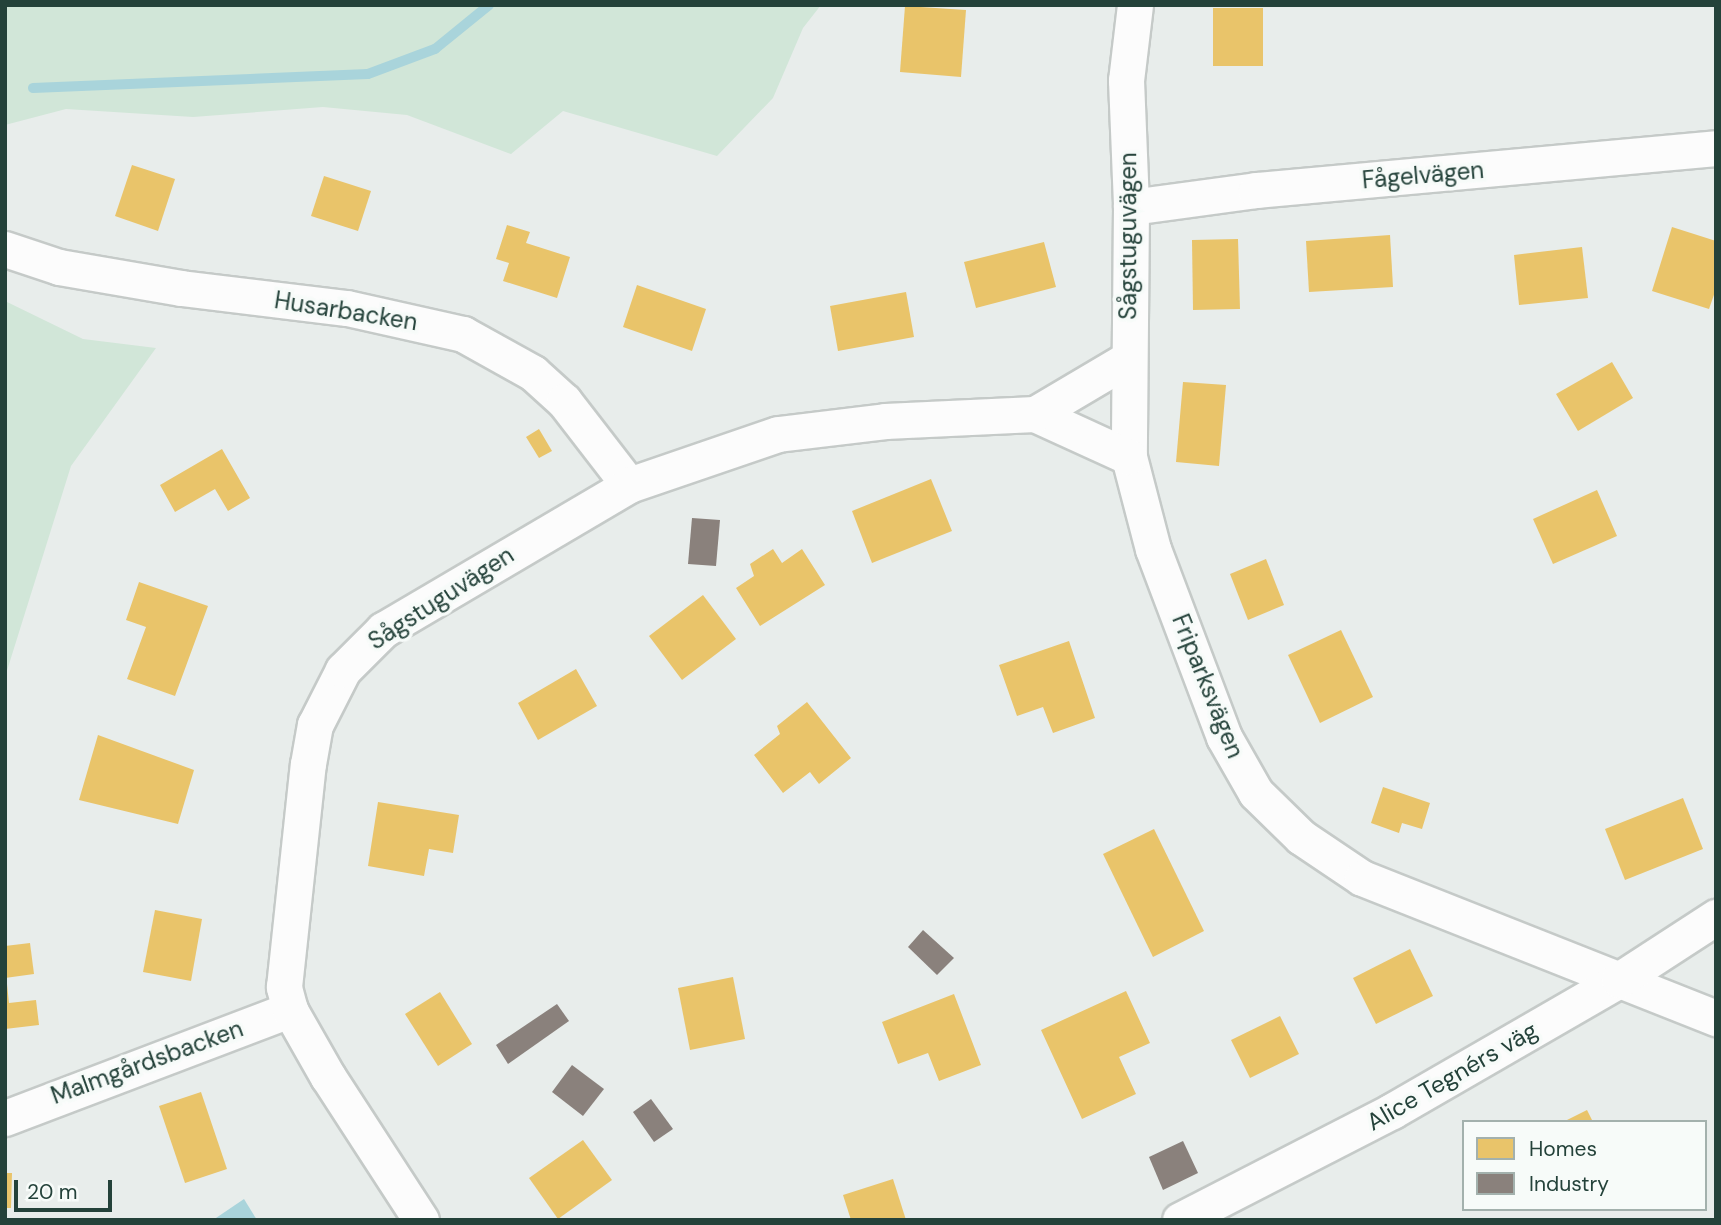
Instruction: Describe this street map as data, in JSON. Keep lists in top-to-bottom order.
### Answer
{
  "streets": {
    "street": [
      "Fågelvägen",
      "Sågstuguvägen",
      "Husarbacken",
      "Friparksvägen",
      "Malmgårdsbacken",
      "Alice Tegnérs väg"
    ]
  },
  "crossings": [
    ["Fågelvägen", "Sågstuguvägen"],
    ["Sågstuguvägen", "Husarbacken"],
    ["Sågstuguvägen", "Friparksvägen"],
    ["Sågstuguvägen", "Malmgårdsbacken"],
    ["Friparksvägen", "Alice Tegnérs väg"]
  ],
  "legend": ["Homes", "Industry"],
  "scale_bar": "20 m"
}
